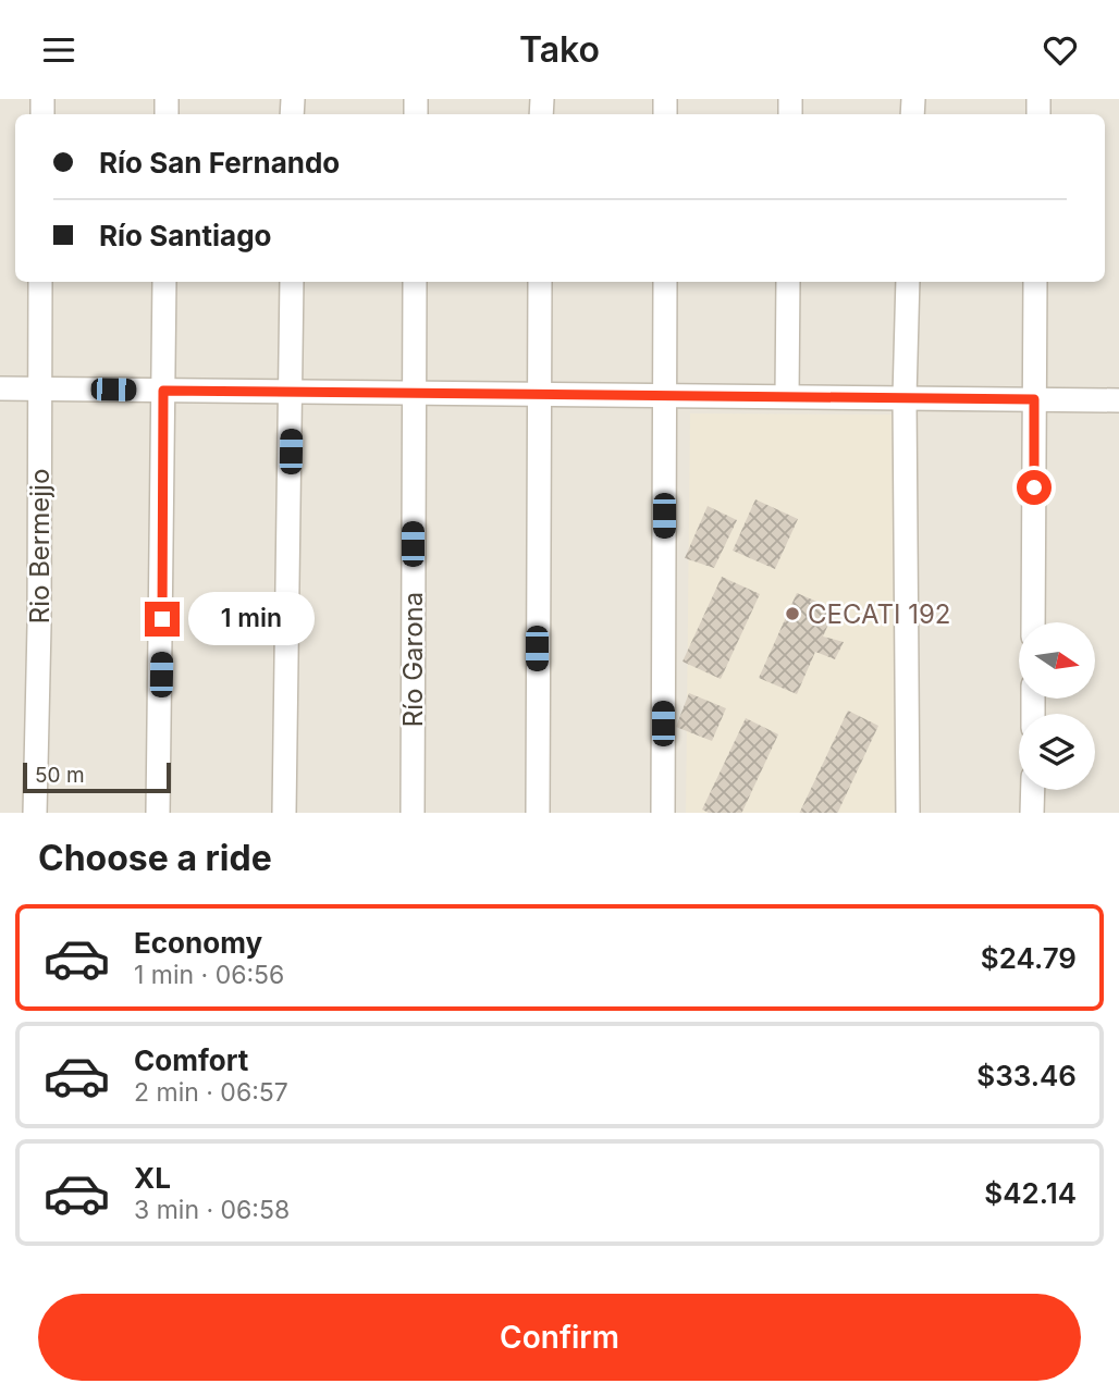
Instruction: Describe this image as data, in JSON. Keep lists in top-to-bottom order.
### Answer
{
  "streets": {
    "street": ["Rio Bermejjo", "Río Garona"]
  },
  "places": ["CECATI 192"],
  "scale_bar": "50 m",
  "north": "right",
  "page": {
    "header": "Tako",
    "banner": ["Río San Fernando", "Río Santiago"],
    "bubble": "1 min",
    "scale": "50 m",
    "heading": "Choose a ride",
    "list": [
      {
        "name": "Economy",
        "note": "1 min · 06:56",
        "value": "$24.79"
      },
      {
        "name": "Comfort",
        "note": "2 min · 06:57",
        "value": "$33.46"
      },
      {
        "name": "XL",
        "note": "3 min · 06:58",
        "value": "$42.14"
      }
    ],
    "buttons": "Confirm"
  }
}
